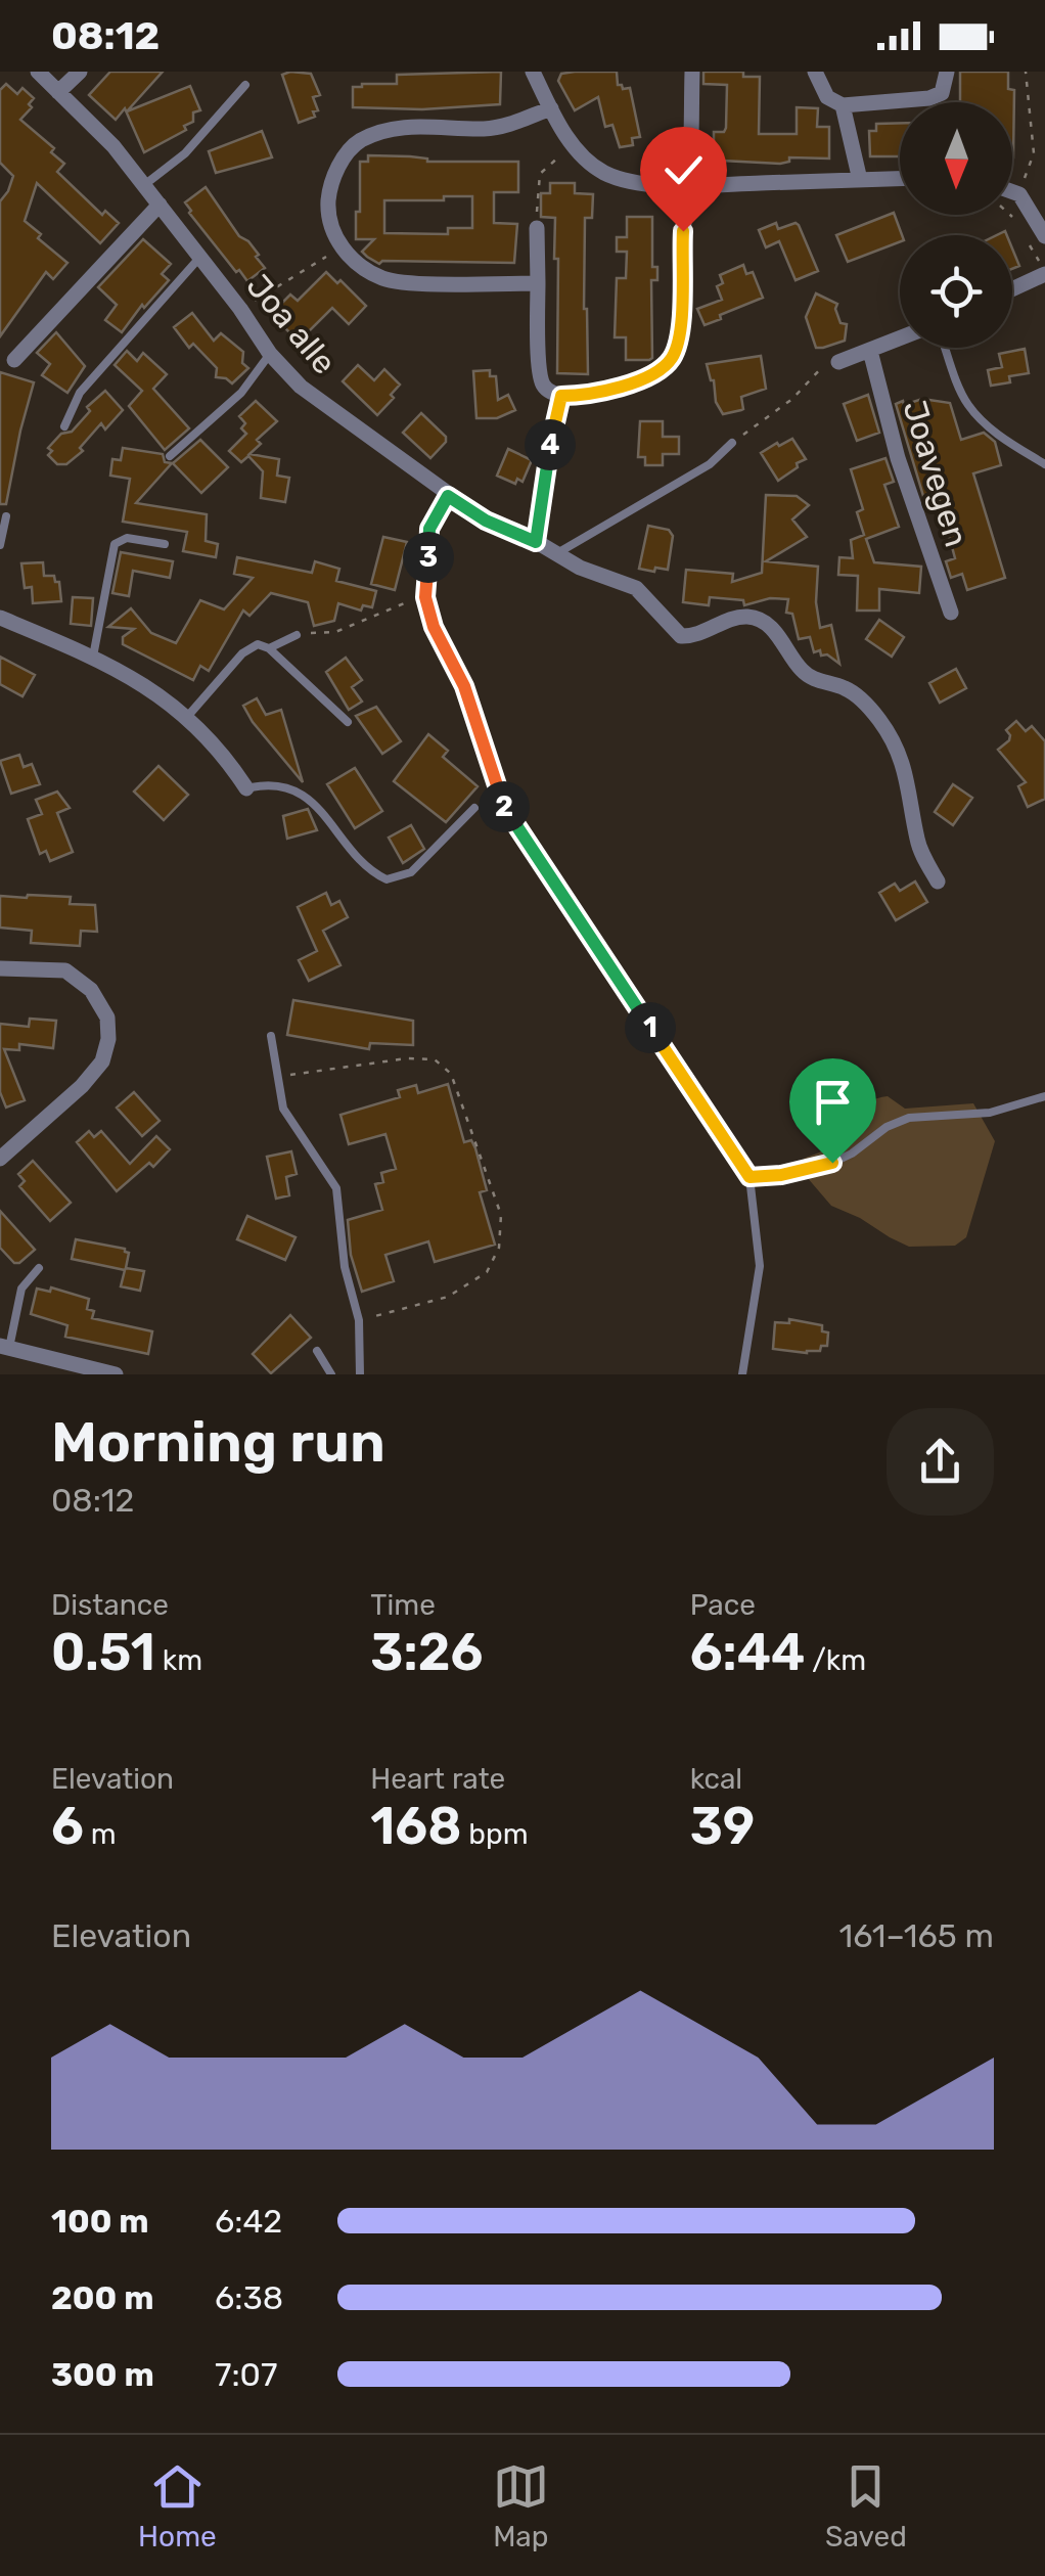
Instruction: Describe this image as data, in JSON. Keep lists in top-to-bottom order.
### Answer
{
  "streets": {
    "street": ["Joa alle", "Joavegen"]
  },
  "north": "bottom",
  "page": {
    "status": "08:12",
    "pins": [
      "4",
      "3",
      "2",
      "1"
    ],
    "heading": ["Morning run", "08:12"],
    "stats": [
      ["Distance", "0.51 km"],
      ["Time", "3:26"],
      ["Pace", "6:44 /km"],
      ["Elevation", "6 m"],
      ["Heart rate", "168 bpm"],
      ["kcal", "39"]
    ],
    "chart": ["Elevation", "161–165 m"],
    "list": [
      {
        "name": "100 m",
        "note": "6:42"
      },
      {
        "name": "200 m",
        "note": "6:38"
      },
      {
        "name": "300 m",
        "note": "7:07"
      }
    ],
    "tabs": ["Home", "Map", "Saved"]
  }
}
